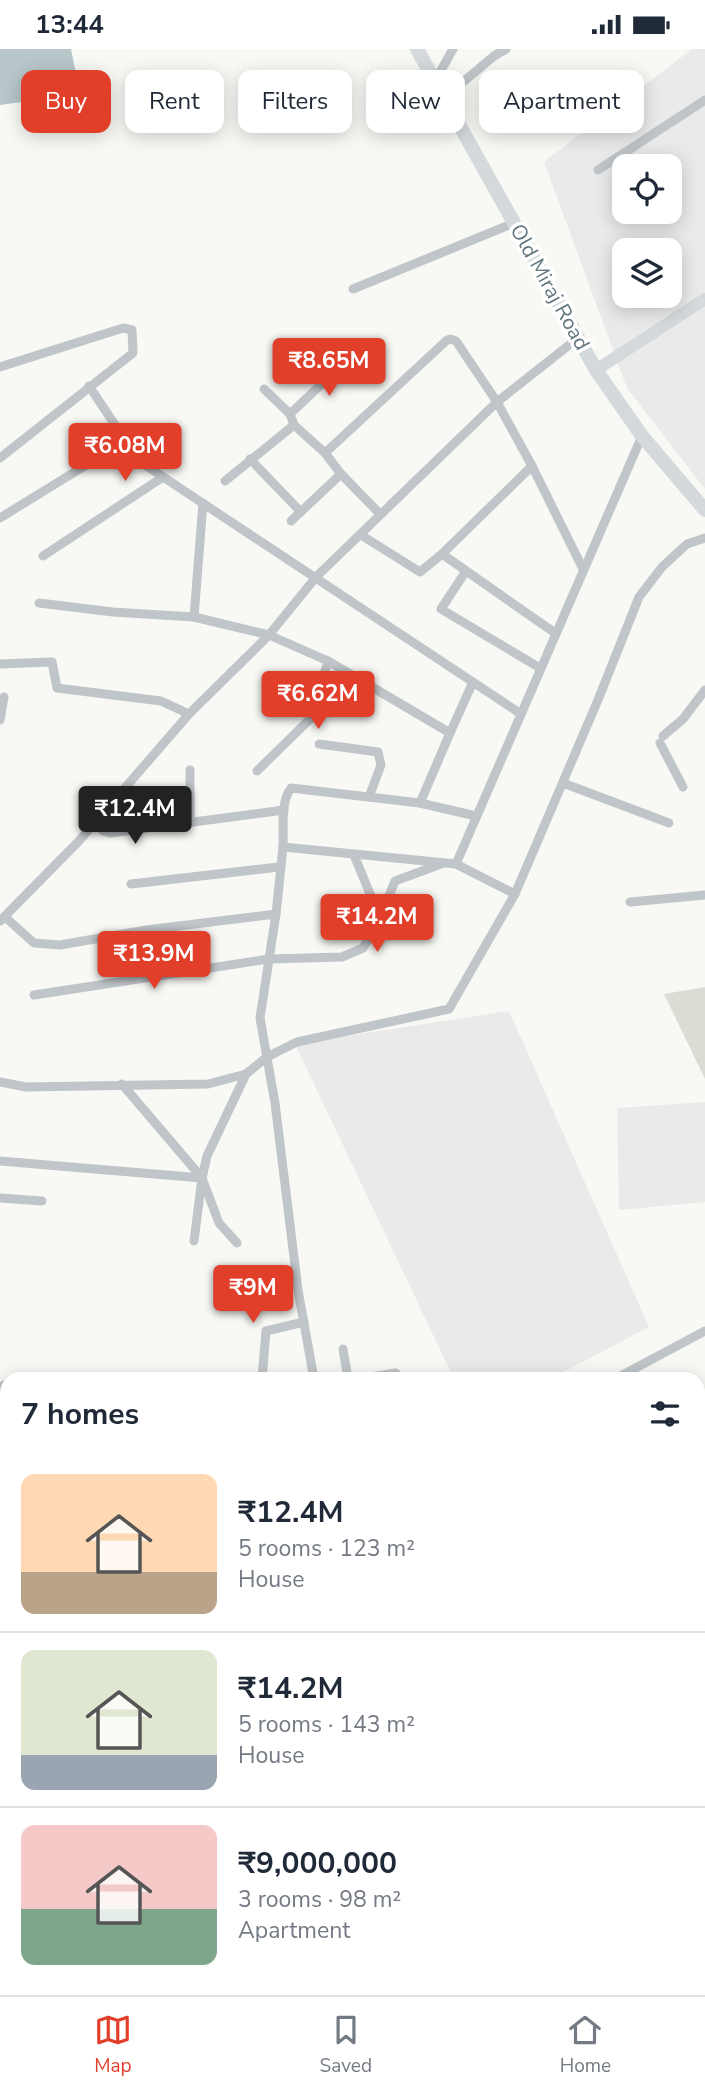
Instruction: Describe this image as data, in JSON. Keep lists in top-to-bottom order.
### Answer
{
  "streets": {
    "main road": ["Old Miraj Road"]
  },
  "page": {
    "status": "13:44",
    "chip": [
      "Buy",
      "Rent",
      "Filters",
      "New",
      "Apartment"
    ],
    "price": [
      "₹8.65M",
      "₹6.08M",
      "₹6.62M",
      "₹12.4M",
      "₹14.2M",
      "₹13.9M",
      "₹9M"
    ],
    "heading": "7 homes",
    "list": [
      {
        "name": "₹12.4M",
        "note": "5 rooms · 123 m² · House"
      },
      {
        "name": "₹14.2M",
        "note": "5 rooms · 143 m² · House"
      },
      {
        "name": "₹9,000,000",
        "note": "3 rooms · 98 m² · Apartment"
      }
    ],
    "tabs": ["Map", "Saved", "Home"]
  }
}
